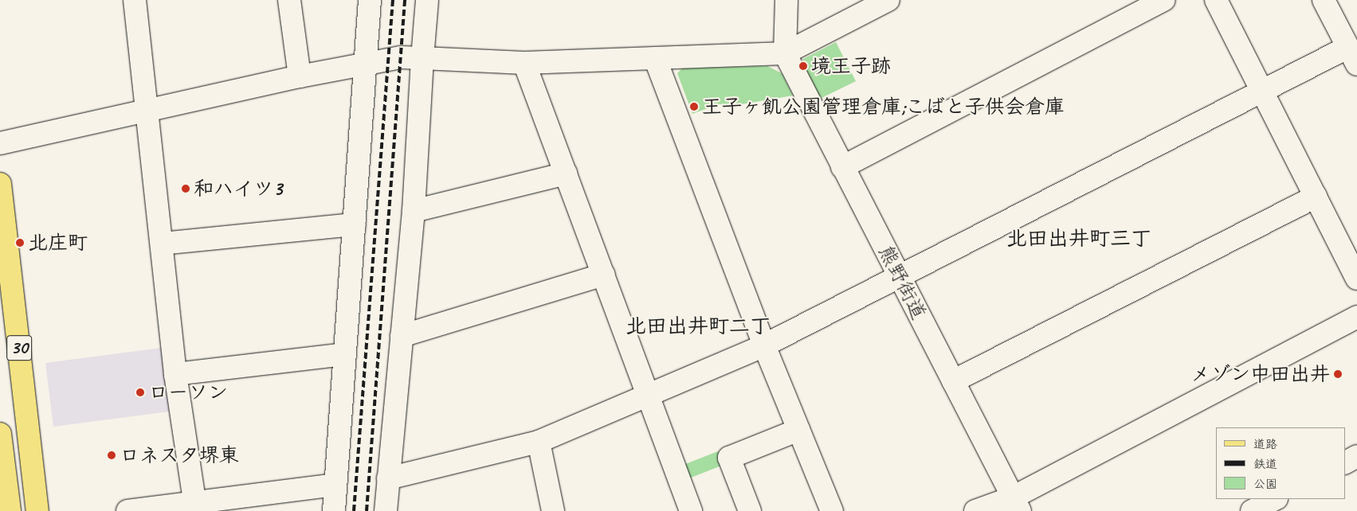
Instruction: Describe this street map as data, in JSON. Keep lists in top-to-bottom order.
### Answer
{
  "streets": {
    "main road": ["30"],
    "street": ["熊野街道"]
  },
  "districts": ["北田出井町三丁", "北田出井町二丁"],
  "places": [
    "境王子跡",
    "王子ヶ飢公園管理倉庫;こばと子供会倉庫",
    "和ハイツ3",
    "北庄町",
    "メゾン中田出井",
    "ローソン",
    "ロネスタ堺東"
  ],
  "legend": ["道路", "鉄道", "公園"]
}
